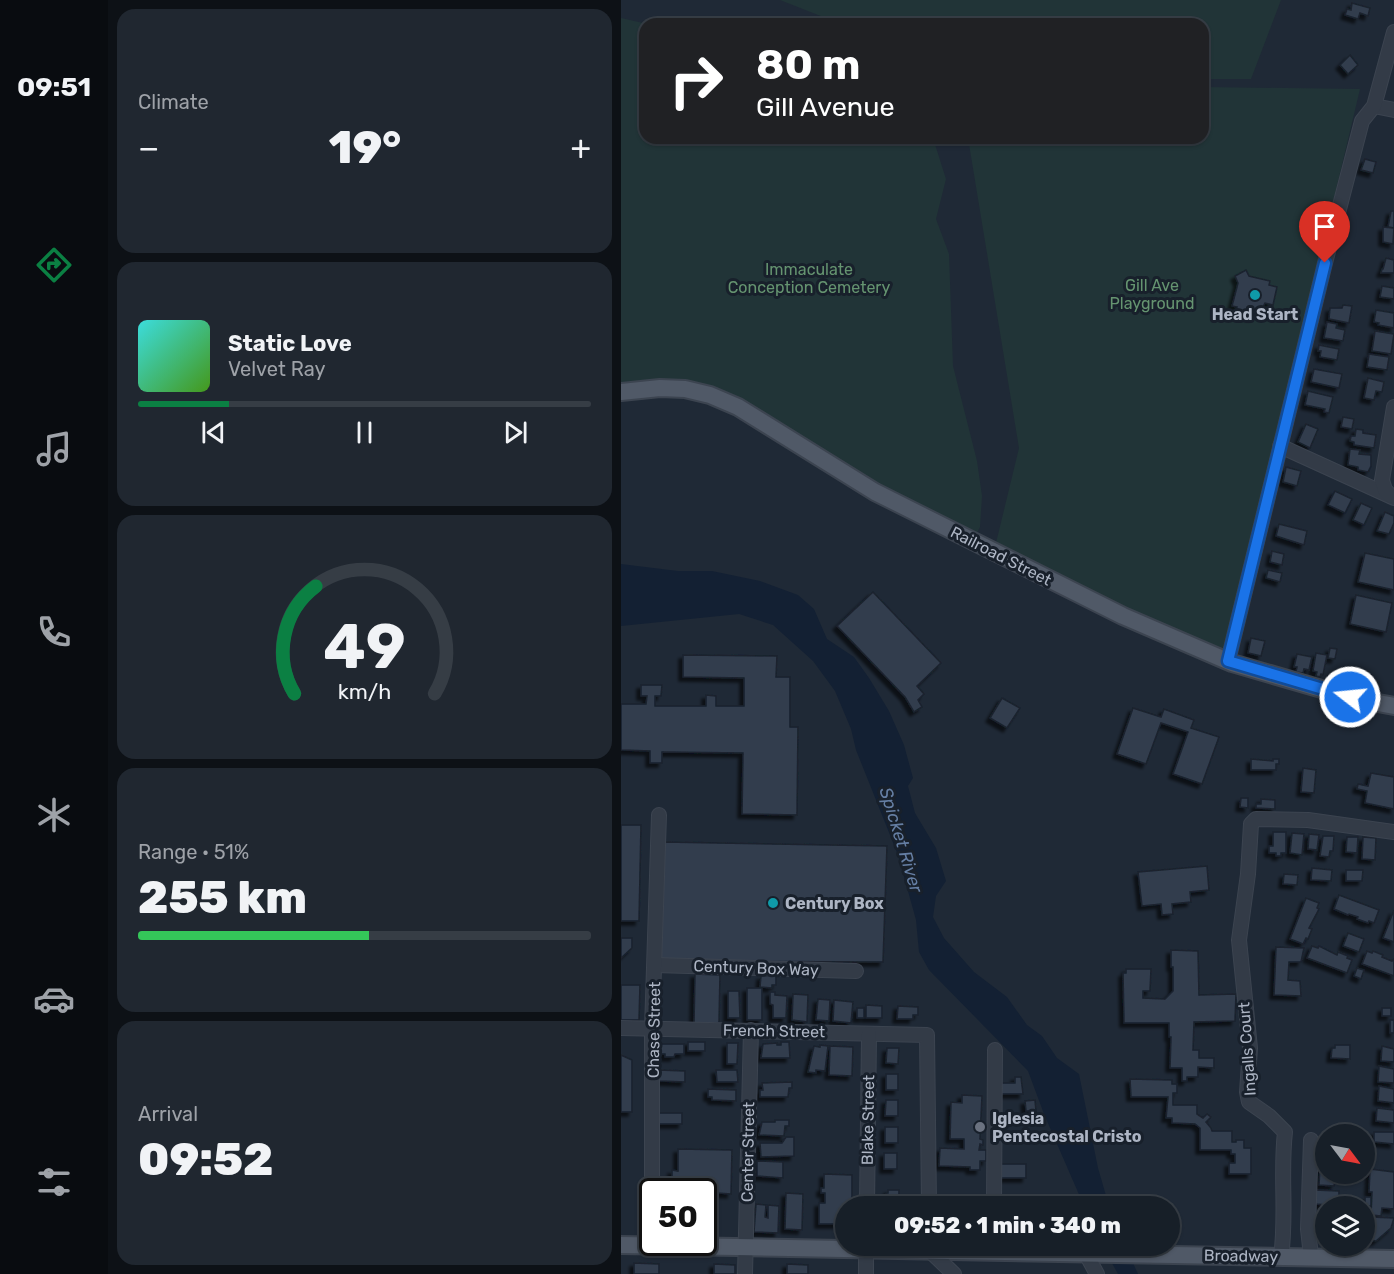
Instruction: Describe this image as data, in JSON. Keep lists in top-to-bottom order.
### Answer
{
  "streets": {
    "main road": ["Railroad Street", "Broadway"],
    "street": [
      "Century Box Way",
      "Chase Street",
      "French Street",
      "Ingalls Court",
      "Blake Street",
      "Center Street"
    ]
  },
  "crossings": [
    ["Century Box Way", "Chase Street"],
    ["Chase Street", "French Street"],
    ["French Street", "Blake Street"],
    ["French Street", "Center Street"],
    ["Ingalls Court", "Broadway"],
    ["Center Street", "Broadway"]
  ],
  "water": ["Spicket River"],
  "parks": ["Immaculate Conception Cemetery", "Gill Ave Playground"],
  "places": ["Head Start", "Century Box", "Iglesia Pentecostal Cristo"],
  "north": "bottom right",
  "page": {
    "tabs": "09:51",
    "tile": [
      "Climate",
      ["Range · 51%", "255 km"],
      ["Arrival", "09:52"]
    ],
    "turn": ["80 m", "Gill Avenue"],
    "heat": ["−", "19°", "+"],
    "song": ["Static Love", "Velvet Ray"],
    "limit": "50",
    "trip": "09:52 · 1 min · 340 m",
    "gauge": ["49", "km/h"]
  }
}
